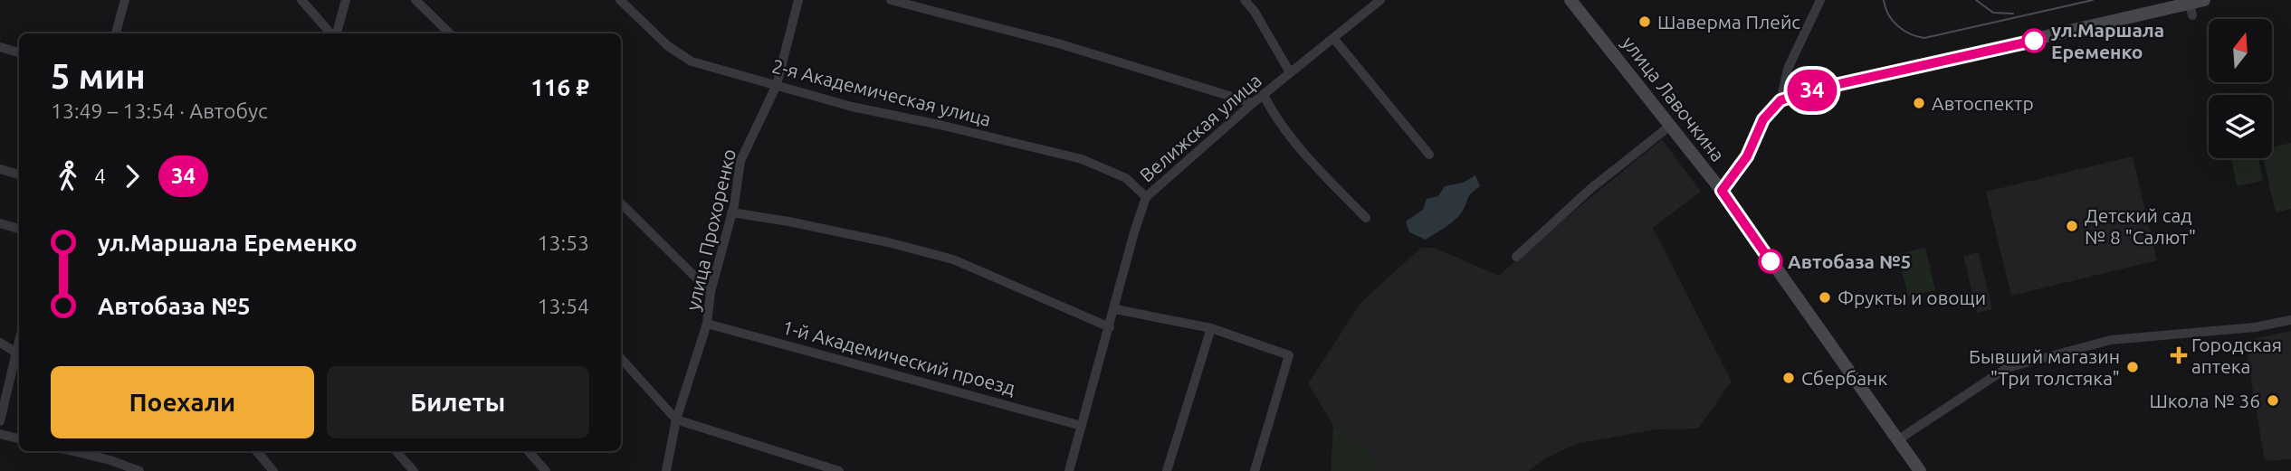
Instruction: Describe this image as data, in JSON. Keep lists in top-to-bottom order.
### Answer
{
  "streets": {
    "main road": ["улица Лавочкина"],
    "street": [
      "2-я Академическая улица",
      "Велижская улица",
      "улица Прохоренко",
      "1-й Академический проезд"
    ]
  },
  "crossings": [
    ["2-я Академическая улица", "Велижская улица"],
    ["2-я Академическая улица", "улица Прохоренко"],
    ["Велижская улица", "1-й Академический проезд"],
    ["улица Прохоренко", "1-й Академический проезд"]
  ],
  "places": {
    "other": [
      "Шаверма Плейс",
      "ул.Маршала Еременко",
      "Автоспектр",
      "Детский сад № 8 \"Салют\"",
      "Автобаза №5",
      "Фрукты и овощи",
      "Бывший магазин \"Три толстяка\"",
      "Сбербанк",
      "Школа № 36"
    ],
    "health": ["Городская аптека"]
  },
  "lines": ["bus line 34"],
  "north": "top",
  "page": {
    "on_map": "34",
    "heading": ["5 мин", "13:49 – 13:54 · Автобус", "116 ₽"],
    "legs": ["4", "34"],
    "list": [
      {
        "name": "ул.Маршала Еременко",
        "value": "13:53"
      },
      {
        "name": "Автобаза №5",
        "value": "13:54"
      }
    ],
    "buttons": ["Поехали", "Билеты"]
  }
}
